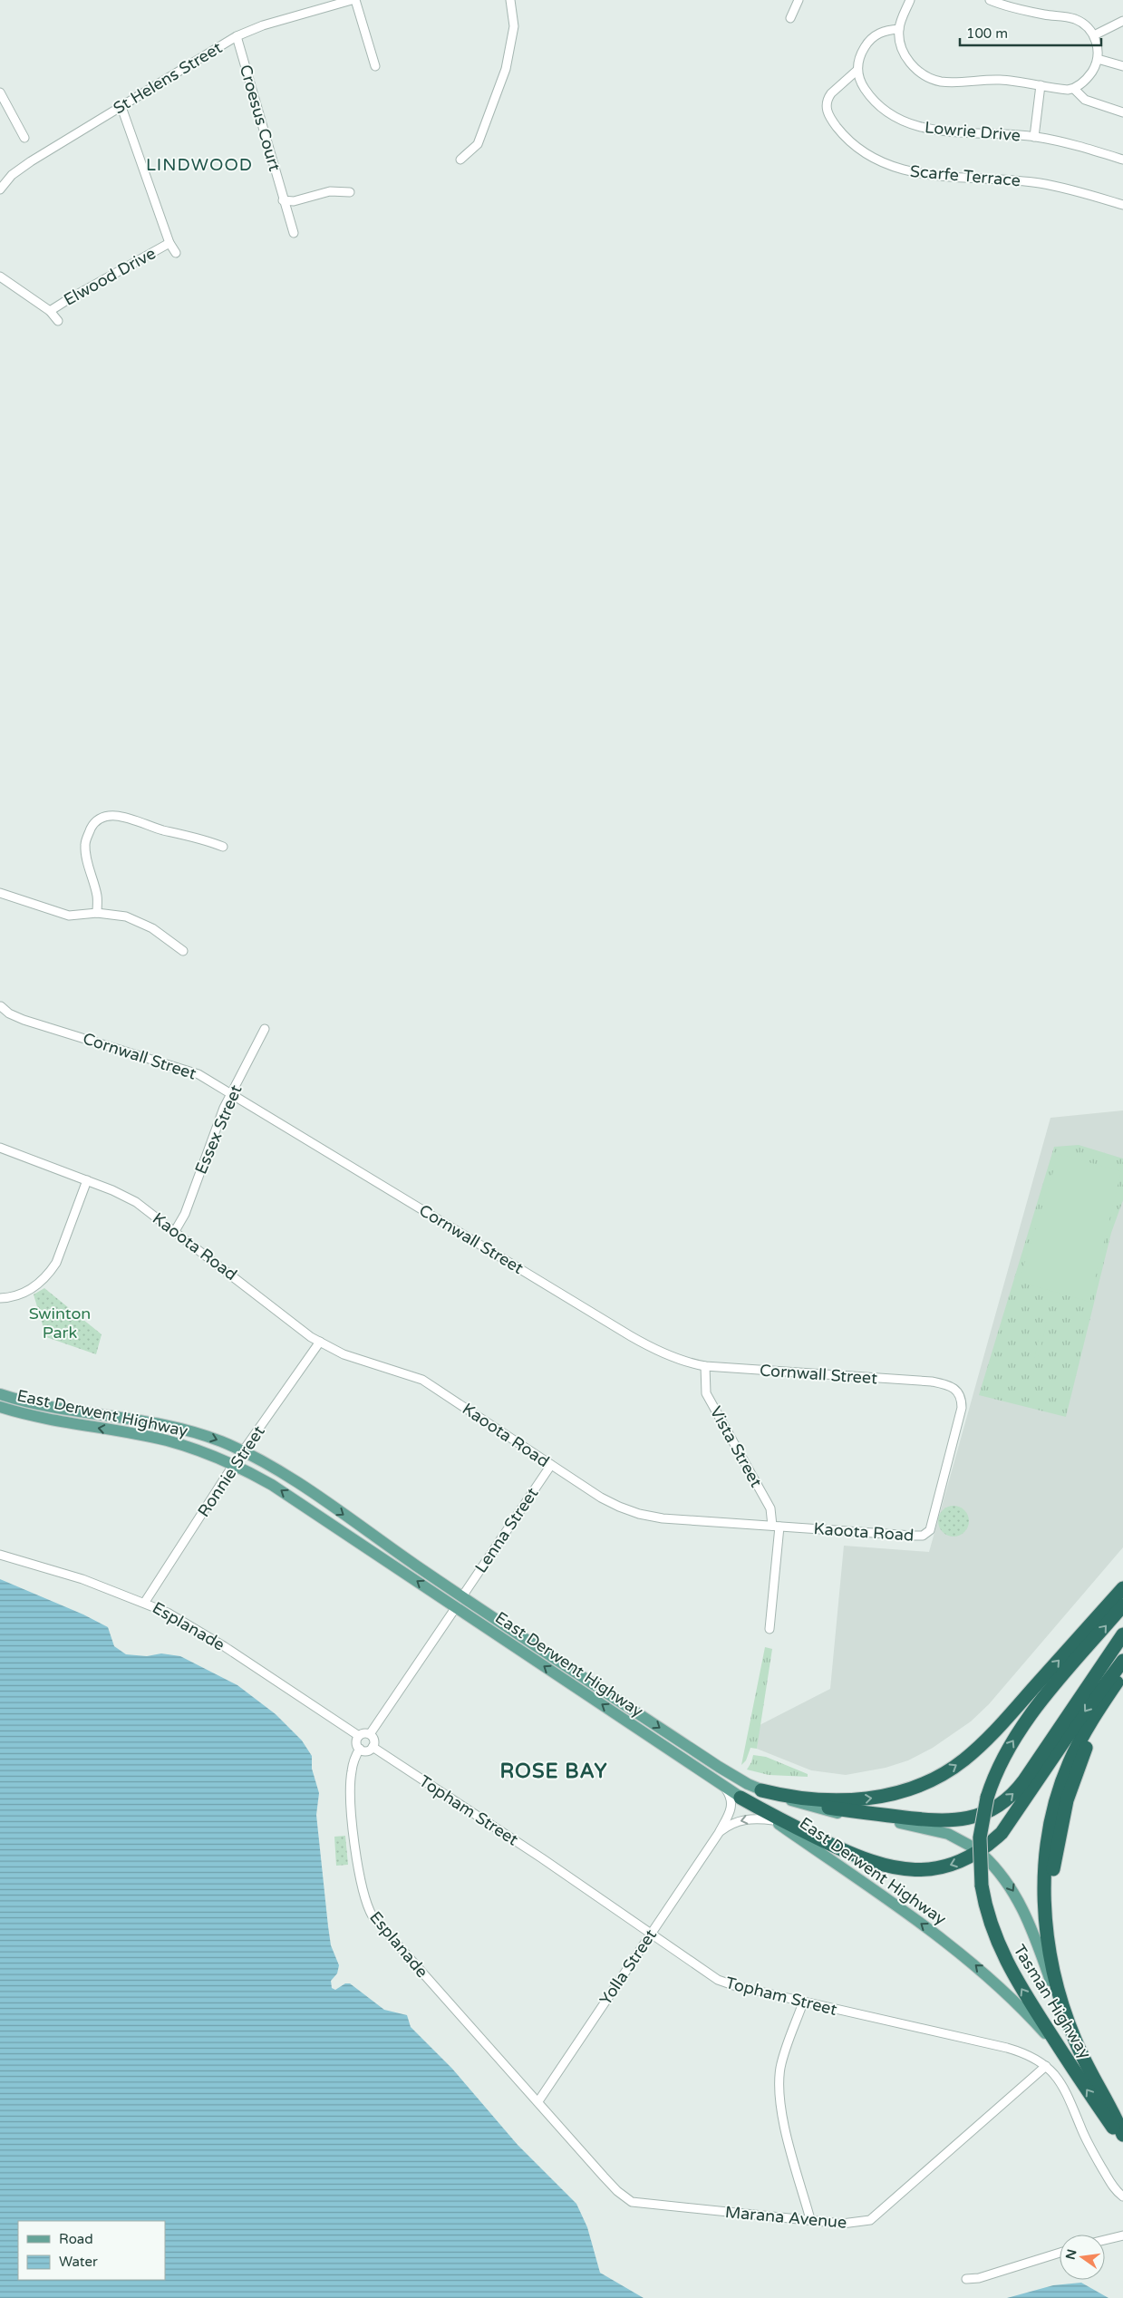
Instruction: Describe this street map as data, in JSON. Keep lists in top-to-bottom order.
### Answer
{
  "streets": {
    "highway": ["Tasman Highway"],
    "main road": ["East Derwent Highway"],
    "street": [
      "St Helens Street",
      "Croesus Court",
      "Lowrie Drive",
      "Scarfe Terrace",
      "Elwood Drive",
      "Cornwall Street",
      "Essex Street",
      "Kaoota Road",
      "Vista Street",
      "Ronnie Street",
      "Lenna Street",
      "Esplanade",
      "Topham Street",
      "Yolla Street",
      "Marana Avenue"
    ]
  },
  "crossings": [
    ["St Helens Street", "Croesus Court"],
    ["St Helens Street", "Elwood Drive"],
    ["Lowrie Drive", "Scarfe Terrace"],
    ["Cornwall Street", "Essex Street"],
    ["Cornwall Street", "Kaoota Road"],
    ["Cornwall Street", "Vista Street"],
    ["Essex Street", "Kaoota Road"],
    ["Kaoota Road", "Vista Street"],
    ["Kaoota Road", "Ronnie Street"],
    ["Kaoota Road", "Lenna Street"],
    ["East Derwent Highway", "Ronnie Street"],
    ["East Derwent Highway", "Lenna Street"],
    ["East Derwent Highway", "Yolla Street"],
    ["East Derwent Highway", "Tasman Highway"],
    ["Ronnie Street", "Esplanade"],
    ["Esplanade", "Topham Street"],
    ["Esplanade", "Yolla Street"],
    ["Esplanade", "Marana Avenue"],
    ["Topham Street", "Yolla Street"],
    ["Topham Street", "Marana Avenue"],
    ["Yolla Street", "Marana Avenue"]
  ],
  "districts": ["LINDWOOD", "ROSE BAY"],
  "parks": ["Swinton Park"],
  "legend": ["Road", "Water"],
  "scale_bar": "100 m",
  "north": "left"
}
